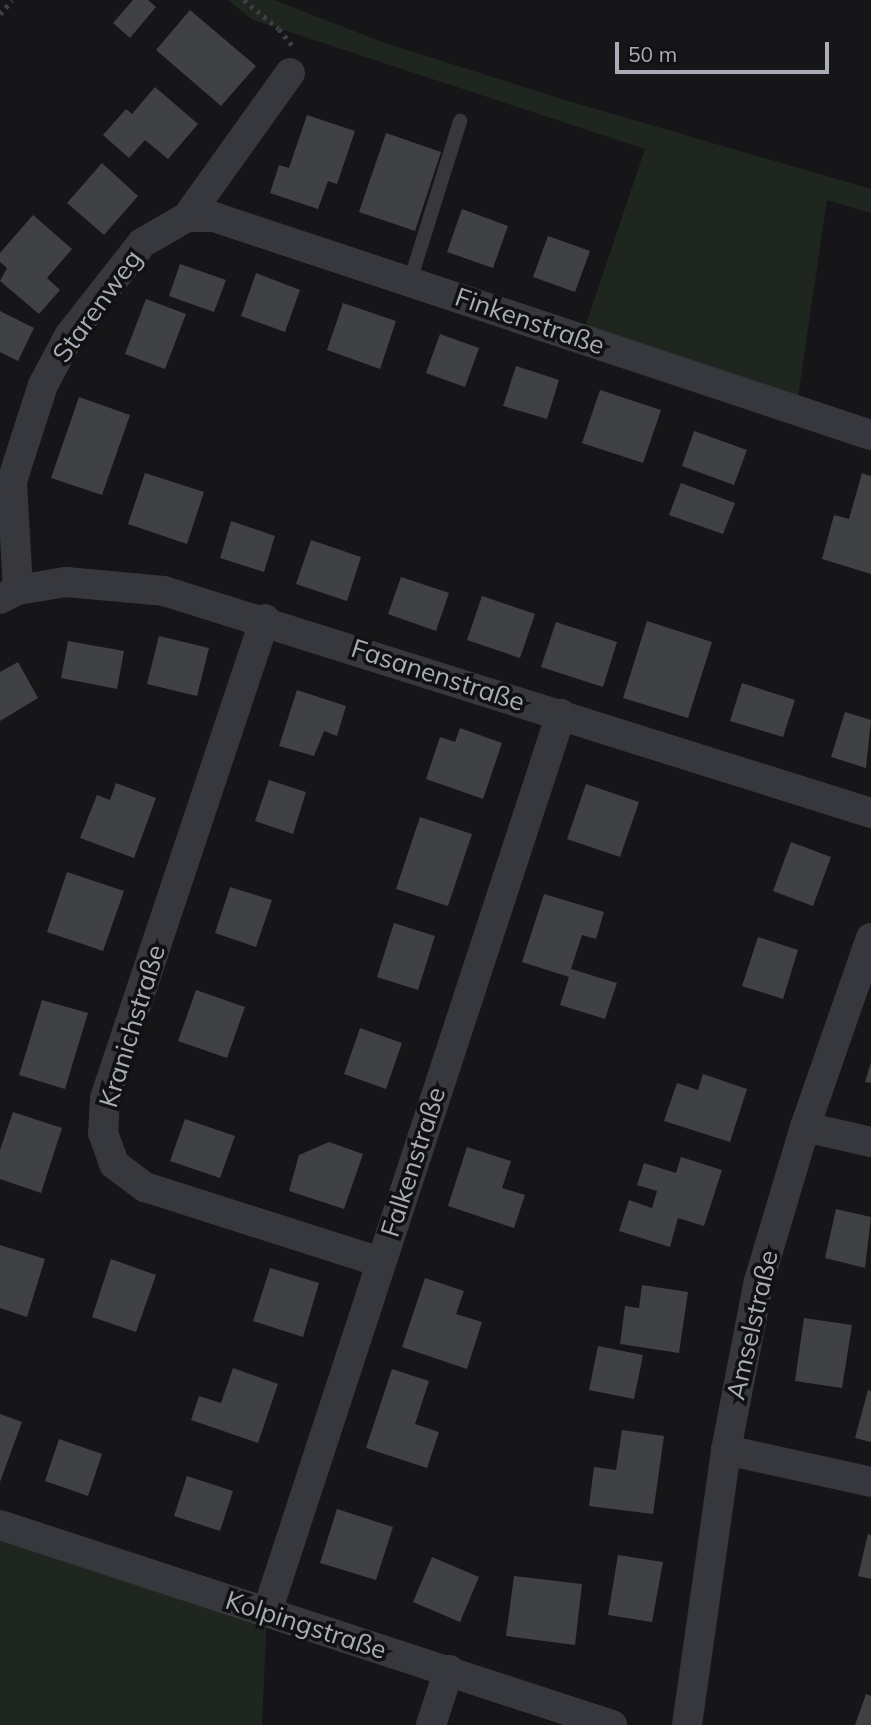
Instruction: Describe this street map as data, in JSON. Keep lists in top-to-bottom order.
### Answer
{
  "streets": {
    "street": [
      "Starenweg",
      "Finkenstraße",
      "Fasanenstraße",
      "Kranichstraße",
      "Falkenstraße",
      "Amselstraße",
      "Kolpingstraße"
    ]
  },
  "crossings": [
    ["Starenweg", "Finkenstraße"],
    ["Starenweg", "Fasanenstraße"],
    ["Fasanenstraße", "Kranichstraße"],
    ["Fasanenstraße", "Falkenstraße"],
    ["Kranichstraße", "Falkenstraße"],
    ["Falkenstraße", "Kolpingstraße"]
  ],
  "scale_bar": "50 m"
}
